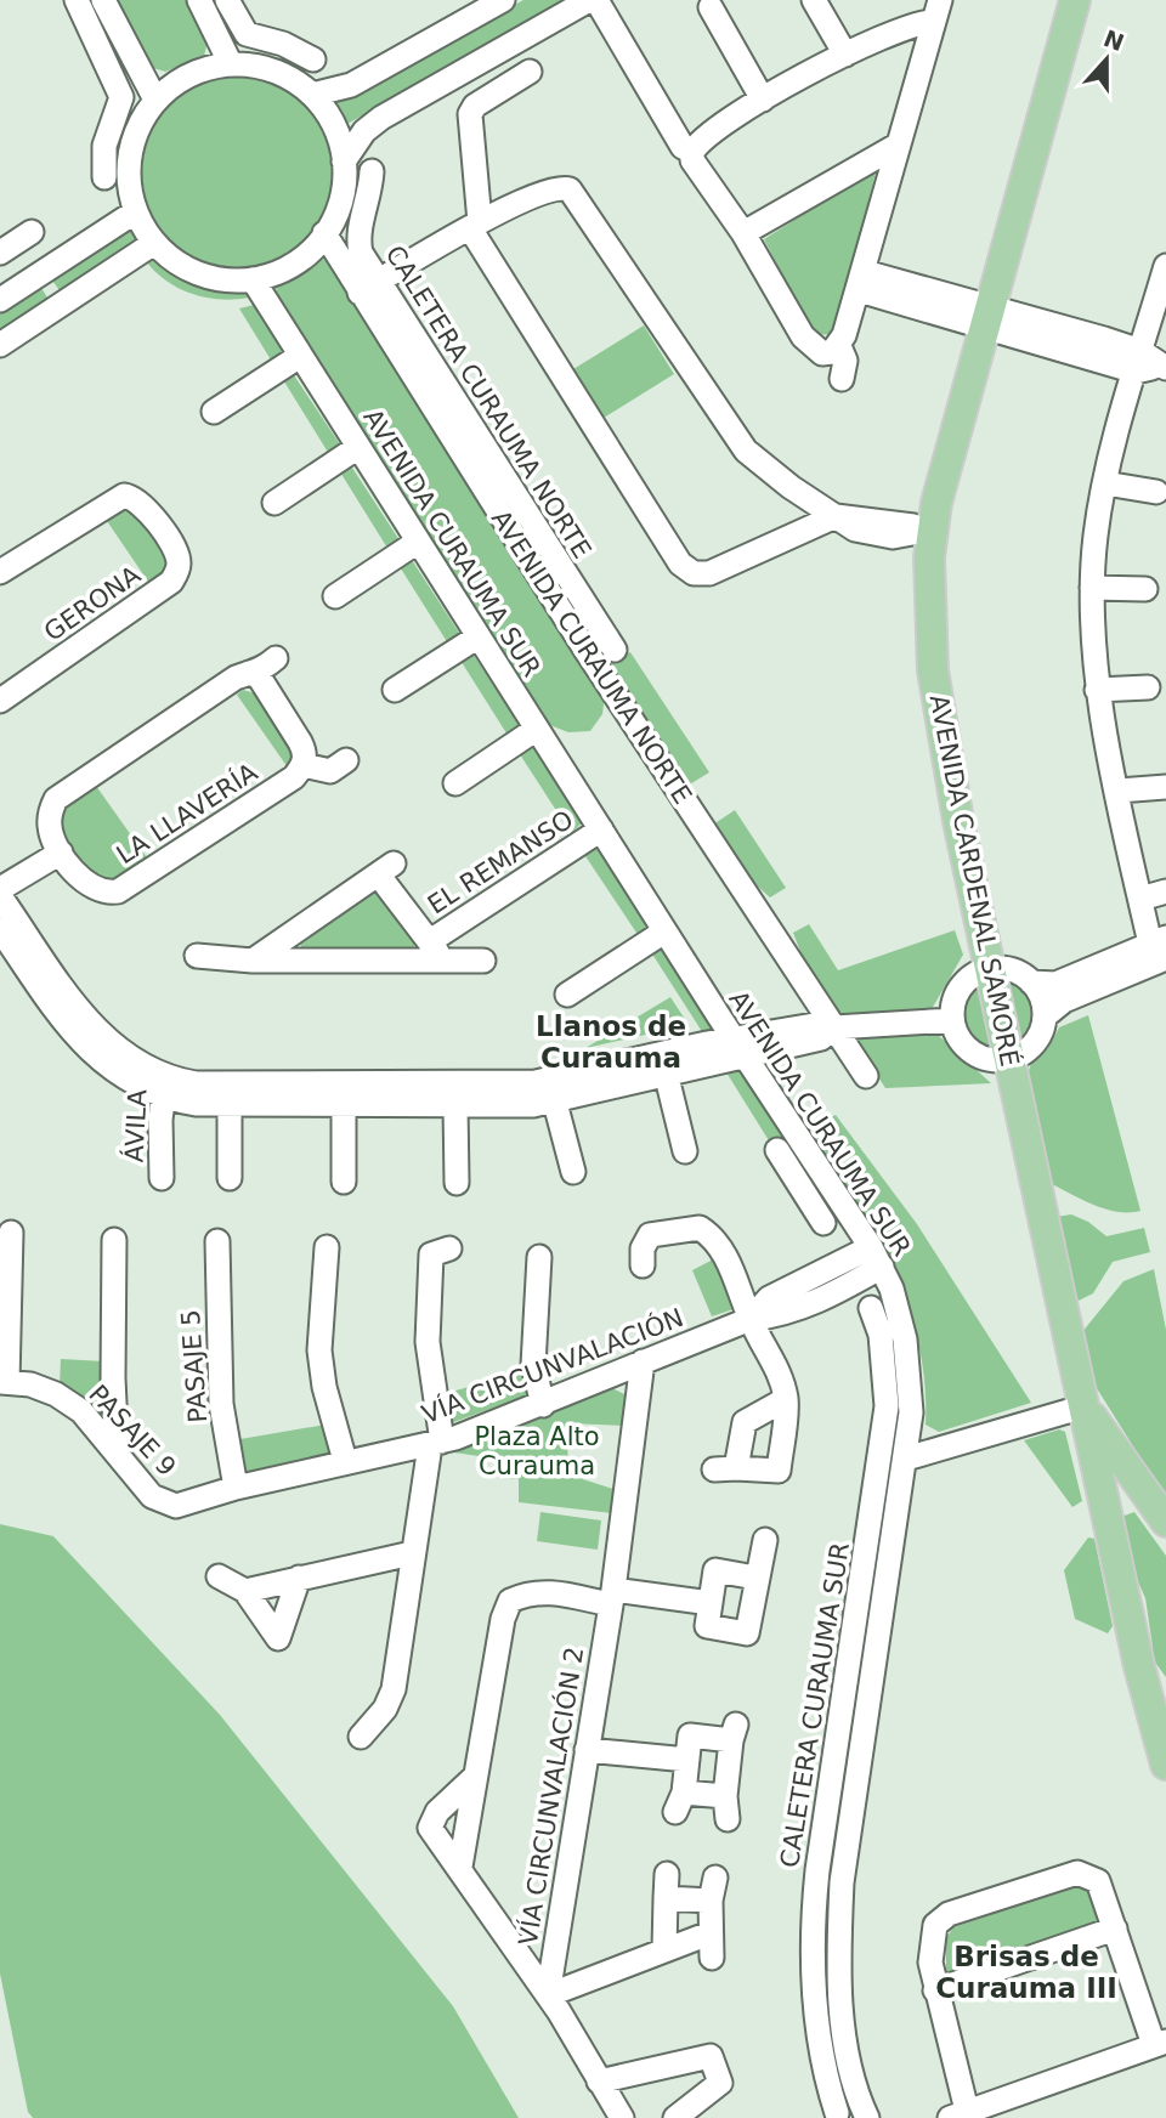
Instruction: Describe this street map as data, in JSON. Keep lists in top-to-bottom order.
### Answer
{
  "streets": {
    "main road": ["AVENIDA CARDENAL SAMORÉ"],
    "street": [
      "CALETERA CURAUMA NORTE",
      "AVENIDA CURAUMA SUR",
      "GERONA",
      "AVENIDA CURAUMA NORTE",
      "LA LLAVERÍA",
      "EL REMANSO",
      "ÁVILA",
      "PASAJE 5",
      "VÍA CIRCUNVALACIÓN",
      "PASAJE 9",
      "CALETERA CURAUMA SUR",
      "VÍA CIRCUNVALACIÓN 2"
    ]
  },
  "crossings": [
    ["CALETERA CURAUMA NORTE", "AVENIDA CURAUMA NORTE"],
    ["AVENIDA CURAUMA SUR", "AVENIDA CURAUMA NORTE"],
    ["AVENIDA CURAUMA SUR", "EL REMANSO"],
    ["AVENIDA CURAUMA SUR", "VÍA CIRCUNVALACIÓN"],
    ["PASAJE 5", "VÍA CIRCUNVALACIÓN"],
    ["VÍA CIRCUNVALACIÓN", "PASAJE 9"],
    ["VÍA CIRCUNVALACIÓN", "VÍA CIRCUNVALACIÓN 2"]
  ],
  "districts": ["Llanos de Curauma", "Brisas de Curauma III"],
  "parks": ["Plaza Alto Curauma"],
  "north": "top"
}
